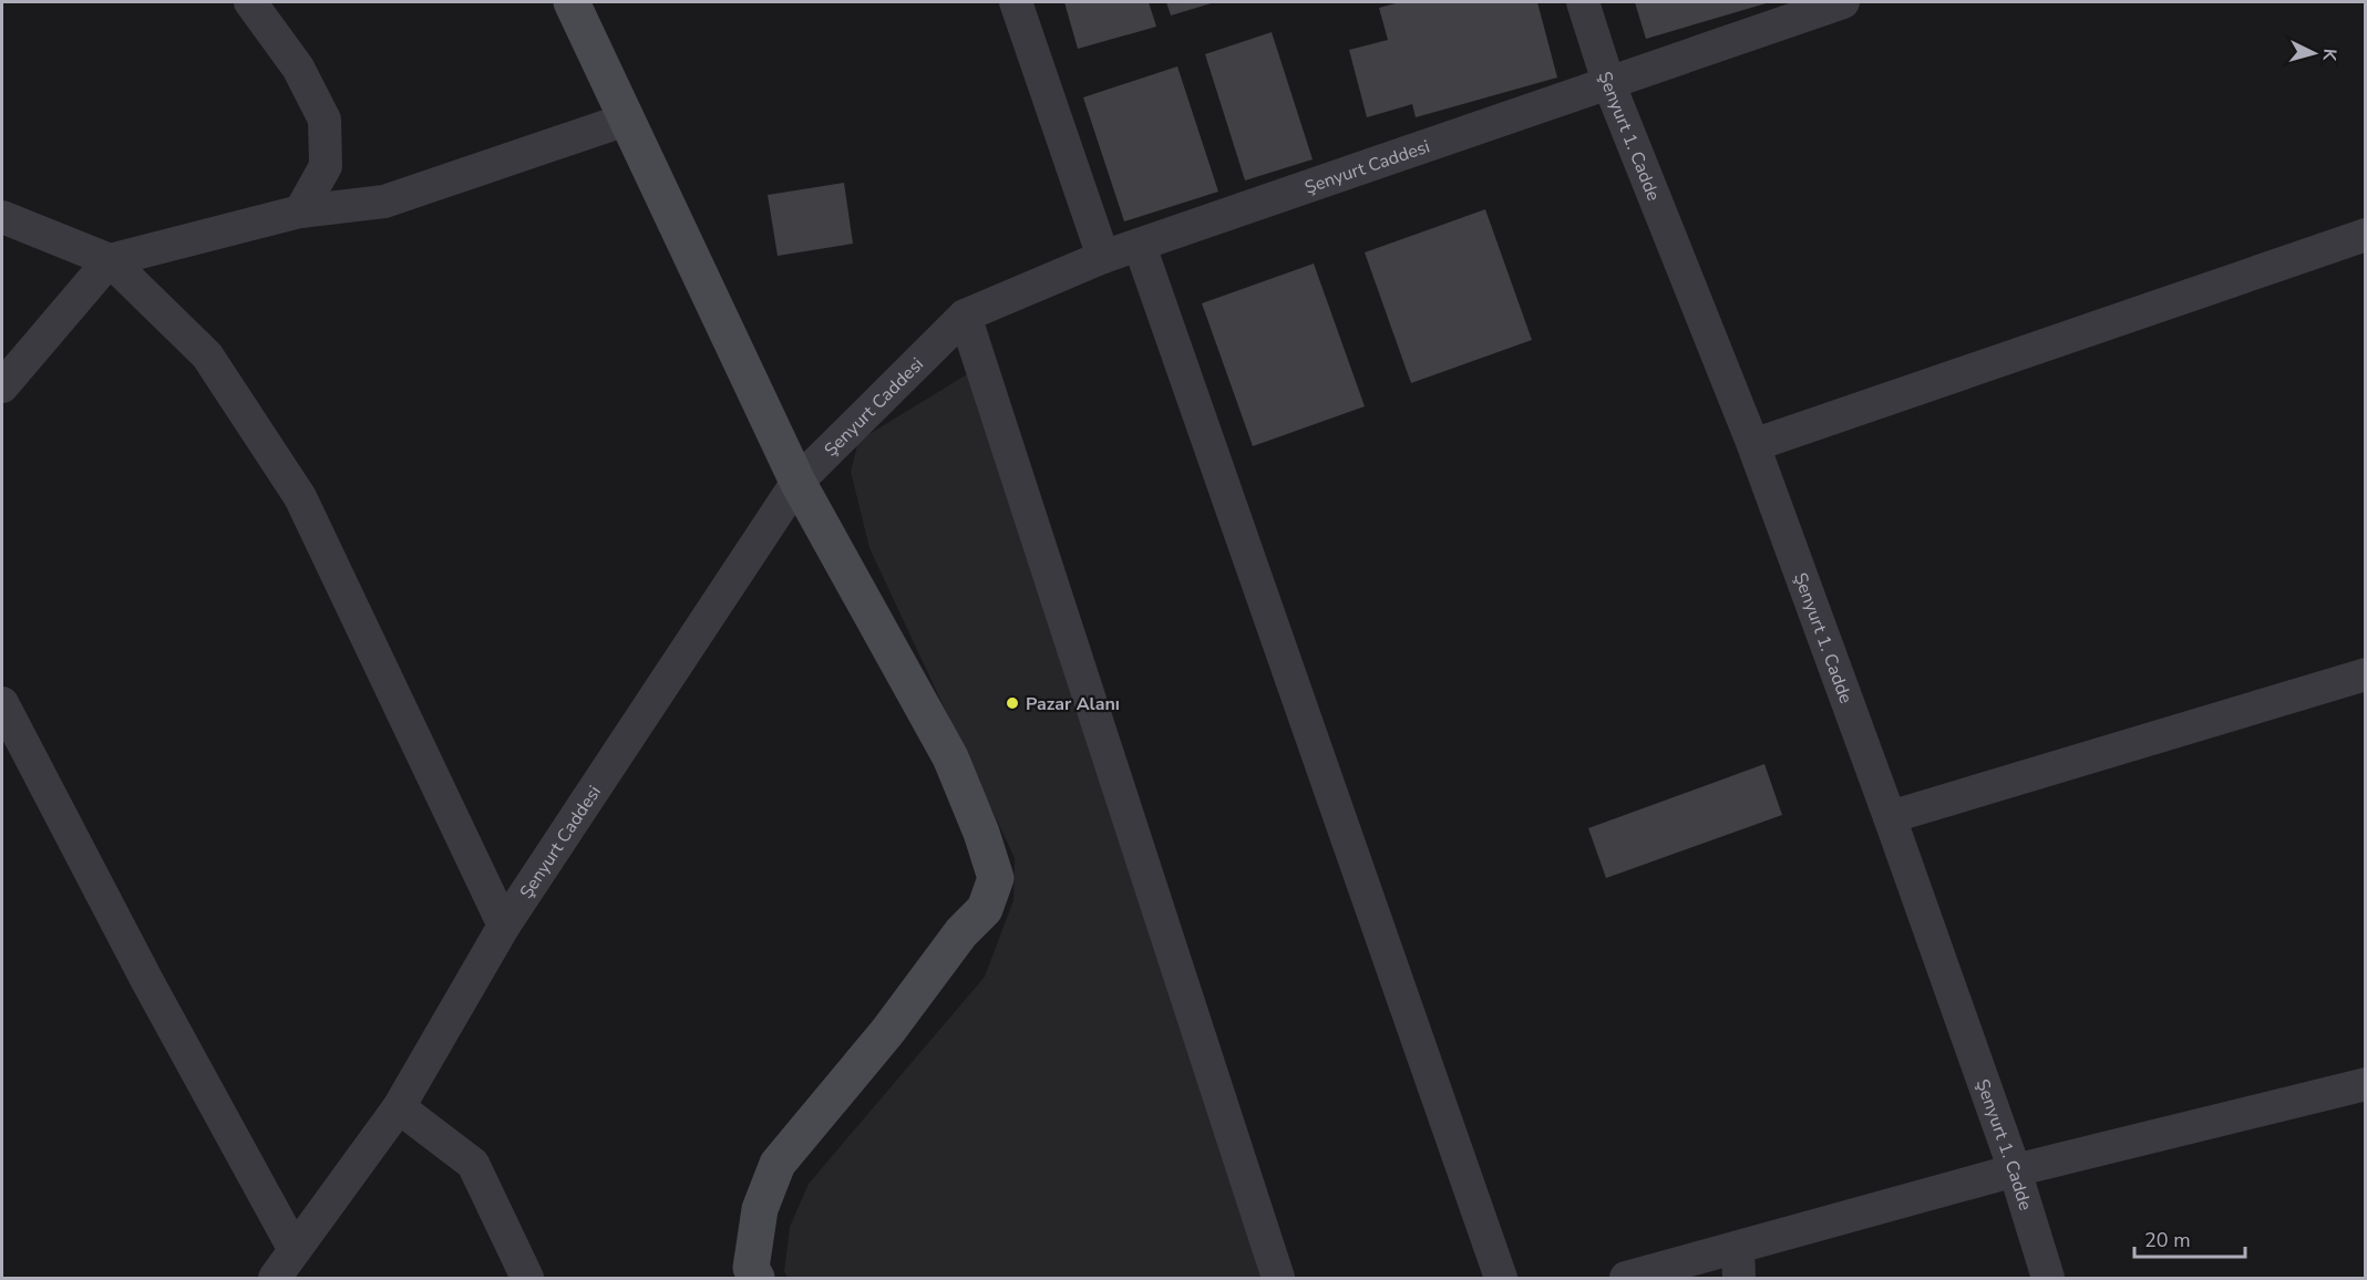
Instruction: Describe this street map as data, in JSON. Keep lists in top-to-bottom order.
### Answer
{
  "streets": {
    "street": ["Şenyurt 1. Cadde", "Şenyurt Caddesi"]
  },
  "crossings": [
    ["Şenyurt 1. Cadde", "Şenyurt Caddesi"]
  ],
  "places": ["Pazar Alanı"],
  "scale_bar": "20 m",
  "north": "right"
}
